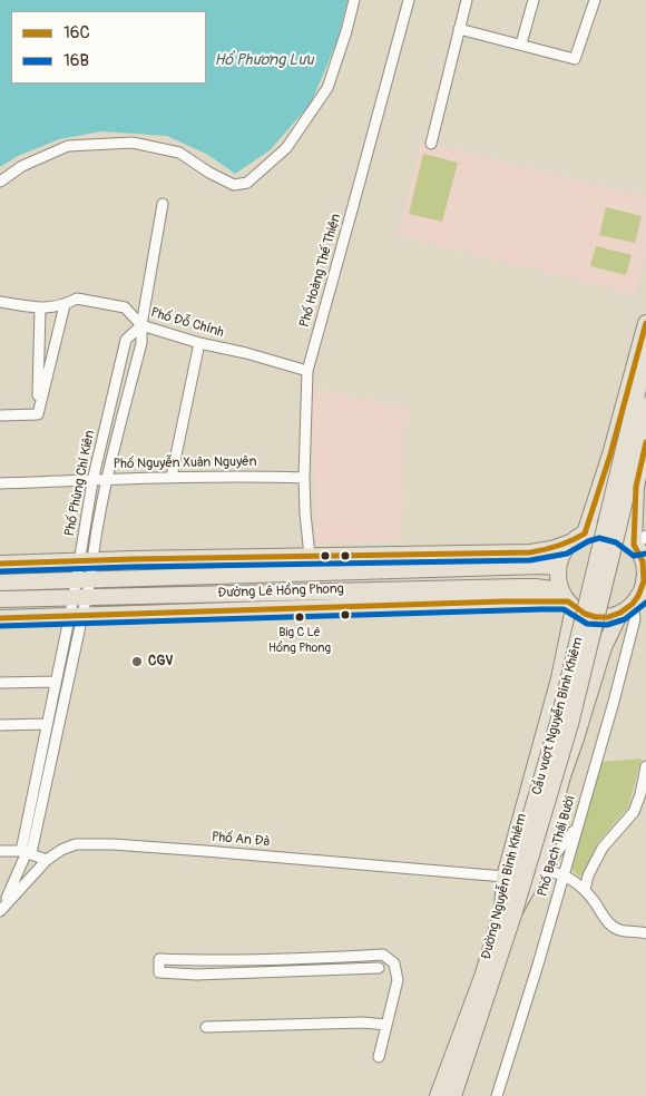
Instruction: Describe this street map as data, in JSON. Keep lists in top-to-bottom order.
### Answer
{
  "streets": {
    "main road": ["Đường Lê Hồng Phong", "Cầu vượt Nguyễn Bỉnh Khiêm", "Đường Nguyễn Bỉnh Khiêm"],
    "street": [
      "Phố Hoàng Thế Thiện",
      "Phố Đỗ Chính",
      "Phố Nguyễn Xuân Nguyên",
      "Phố Phùng Chí Kiên",
      "Phố An Đà",
      "Phố Bạch Thái Bưởi"
    ]
  },
  "crossings": [
    ["Phố Hoàng Thế Thiện", "Phố Đỗ Chính"],
    ["Phố Hoàng Thế Thiện", "Phố Nguyễn Xuân Nguyên"],
    ["Phố Đỗ Chính", "Phố Phùng Chí Kiên"],
    ["Phố Nguyễn Xuân Nguyên", "Phố Phùng Chí Kiên"],
    ["Phố Phùng Chí Kiên", "Đường Lê Hồng Phong"],
    ["Đường Lê Hồng Phong", "Phố Bạch Thái Bưởi"],
    ["Đường Lê Hồng Phong", "Đường Nguyễn Bỉnh Khiêm"],
    ["Cầu vượt Nguyễn Bỉnh Khiêm", "Đường Nguyễn Bỉnh Khiêm"],
    ["Phố An Đà", "Đường Nguyễn Bỉnh Khiêm"],
    ["Phố Bạch Thái Bưởi", "Đường Nguyễn Bỉnh Khiêm"]
  ],
  "water": ["Hồ Phương Lưu"],
  "places": ["Big C Lê Hồng Phong", "CGV"],
  "lines": ["transit line 16C", "transit line 16B"],
  "legend": ["16C", "16B"]
}
